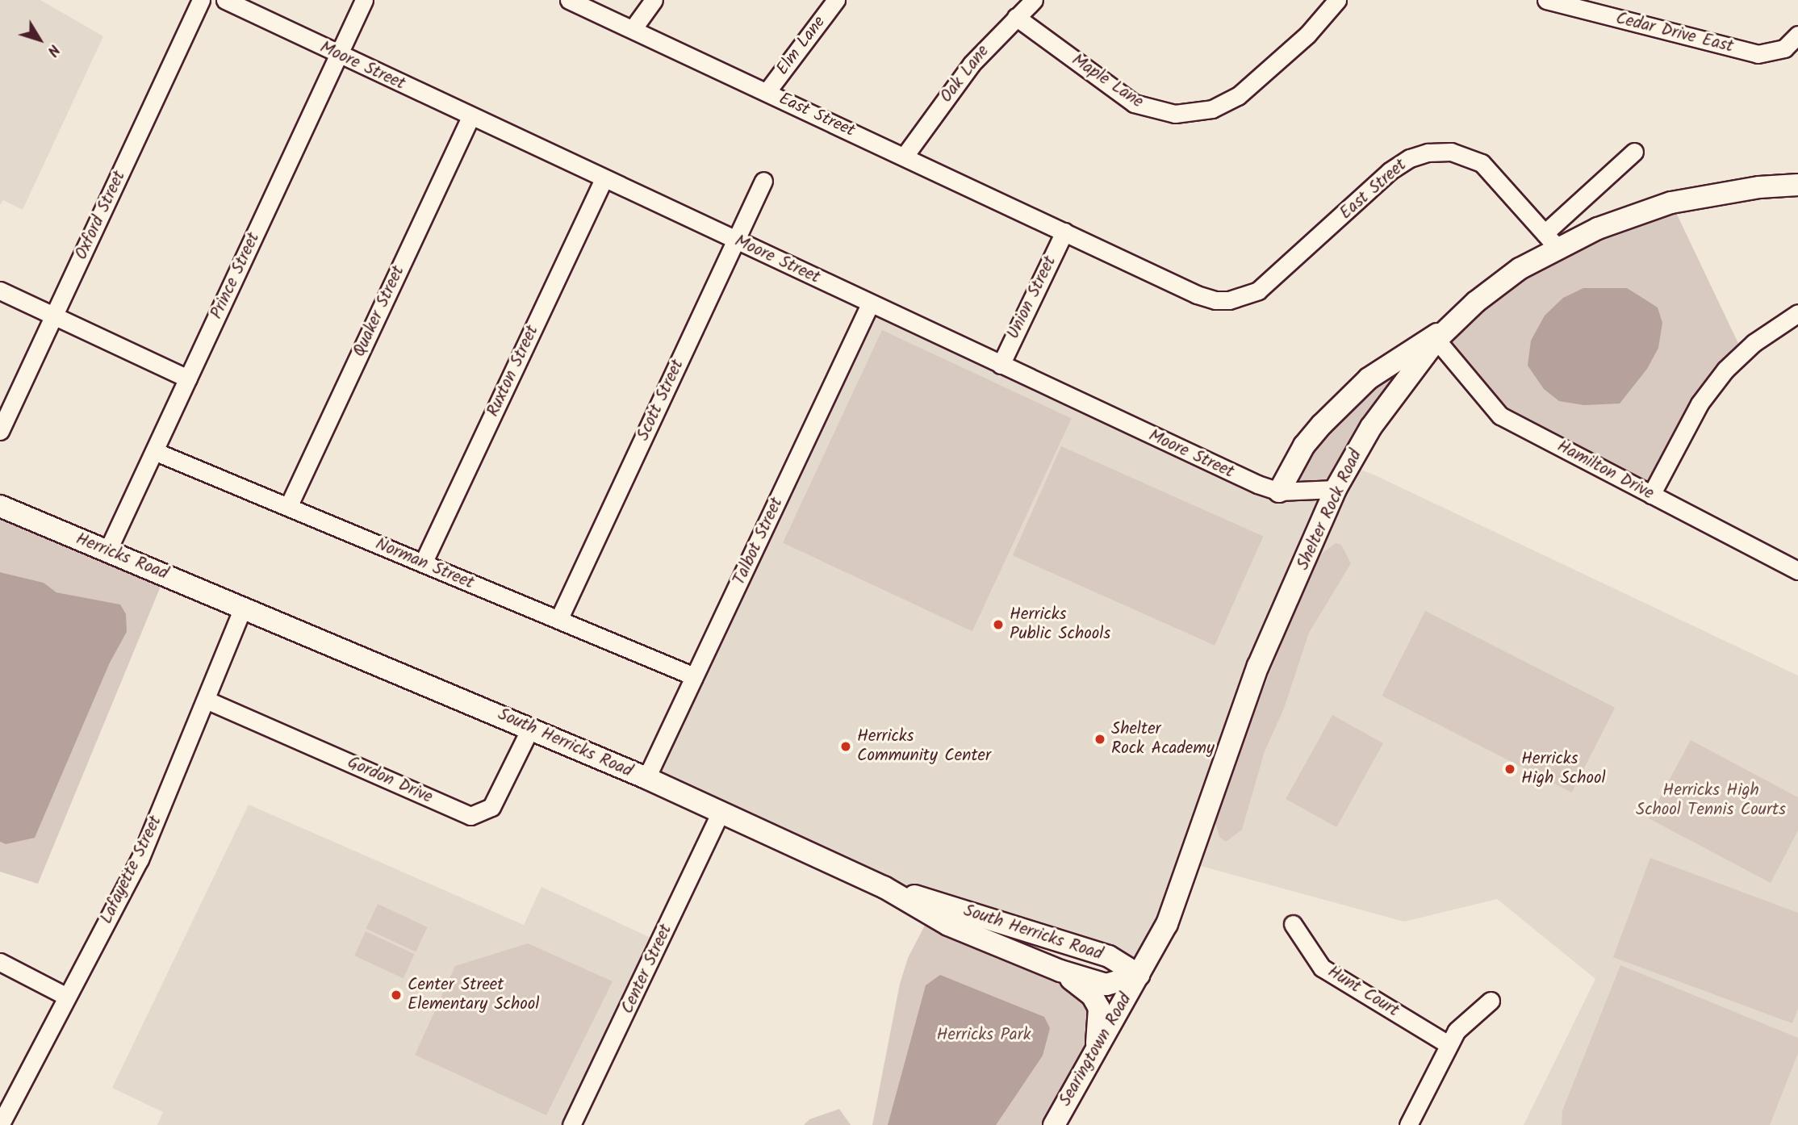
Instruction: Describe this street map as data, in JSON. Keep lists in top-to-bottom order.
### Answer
{
  "streets": {
    "main road": [
      "Shelter Rock Road",
      "Herricks Road",
      "South Herricks Road",
      "Searingtown Road"
    ],
    "street": [
      "Cedar Drive East",
      "Elm Lane",
      "Moore Street",
      "Oak Lane",
      "Maple Lane",
      "East Street",
      "Oxford Street",
      "Prince Street",
      "Union Street",
      "Quaker Street",
      "Ruxton Street",
      "Scott Street",
      "Hamilton Drive",
      "Talbot Street",
      "Norman Street",
      "Gordon Drive",
      "Lafayette Street",
      "Center Street",
      "Hunt Court"
    ]
  },
  "crossings": [
    ["Elm Lane", "East Street"],
    ["Moore Street", "Prince Street"],
    ["Moore Street", "Union Street"],
    ["Moore Street", "Quaker Street"],
    ["Moore Street", "Ruxton Street"],
    ["Moore Street", "Scott Street"],
    ["Moore Street", "Shelter Rock Road"],
    ["Moore Street", "Talbot Street"],
    ["Oak Lane", "Maple Lane"],
    ["Oak Lane", "East Street"],
    ["East Street", "Union Street"],
    ["East Street", "Shelter Rock Road"],
    ["Prince Street", "Herricks Road"],
    ["Prince Street", "Norman Street"],
    ["Quaker Street", "Norman Street"],
    ["Ruxton Street", "Norman Street"],
    ["Scott Street", "Norman Street"],
    ["Hamilton Drive", "Shelter Rock Road"],
    ["Shelter Rock Road", "South Herricks Road"],
    ["Shelter Rock Road", "Searingtown Road"],
    ["Talbot Street", "Norman Street"],
    ["Talbot Street", "South Herricks Road"],
    ["Herricks Road", "South Herricks Road"],
    ["Herricks Road", "Lafayette Street"],
    ["South Herricks Road", "Gordon Drive"],
    ["South Herricks Road", "Lafayette Street"],
    ["South Herricks Road", "Center Street"],
    ["South Herricks Road", "Searingtown Road"],
    ["Gordon Drive", "Lafayette Street"]
  ],
  "parks": ["Herricks High School Tennis Courts", "Herricks Park"],
  "places": [
    "Herricks Public Schools",
    "Shelter Rock Academy",
    "Herricks Community Center",
    "Herricks High School",
    "Center Street Elementary School"
  ],
  "north": "bottom right"
}
